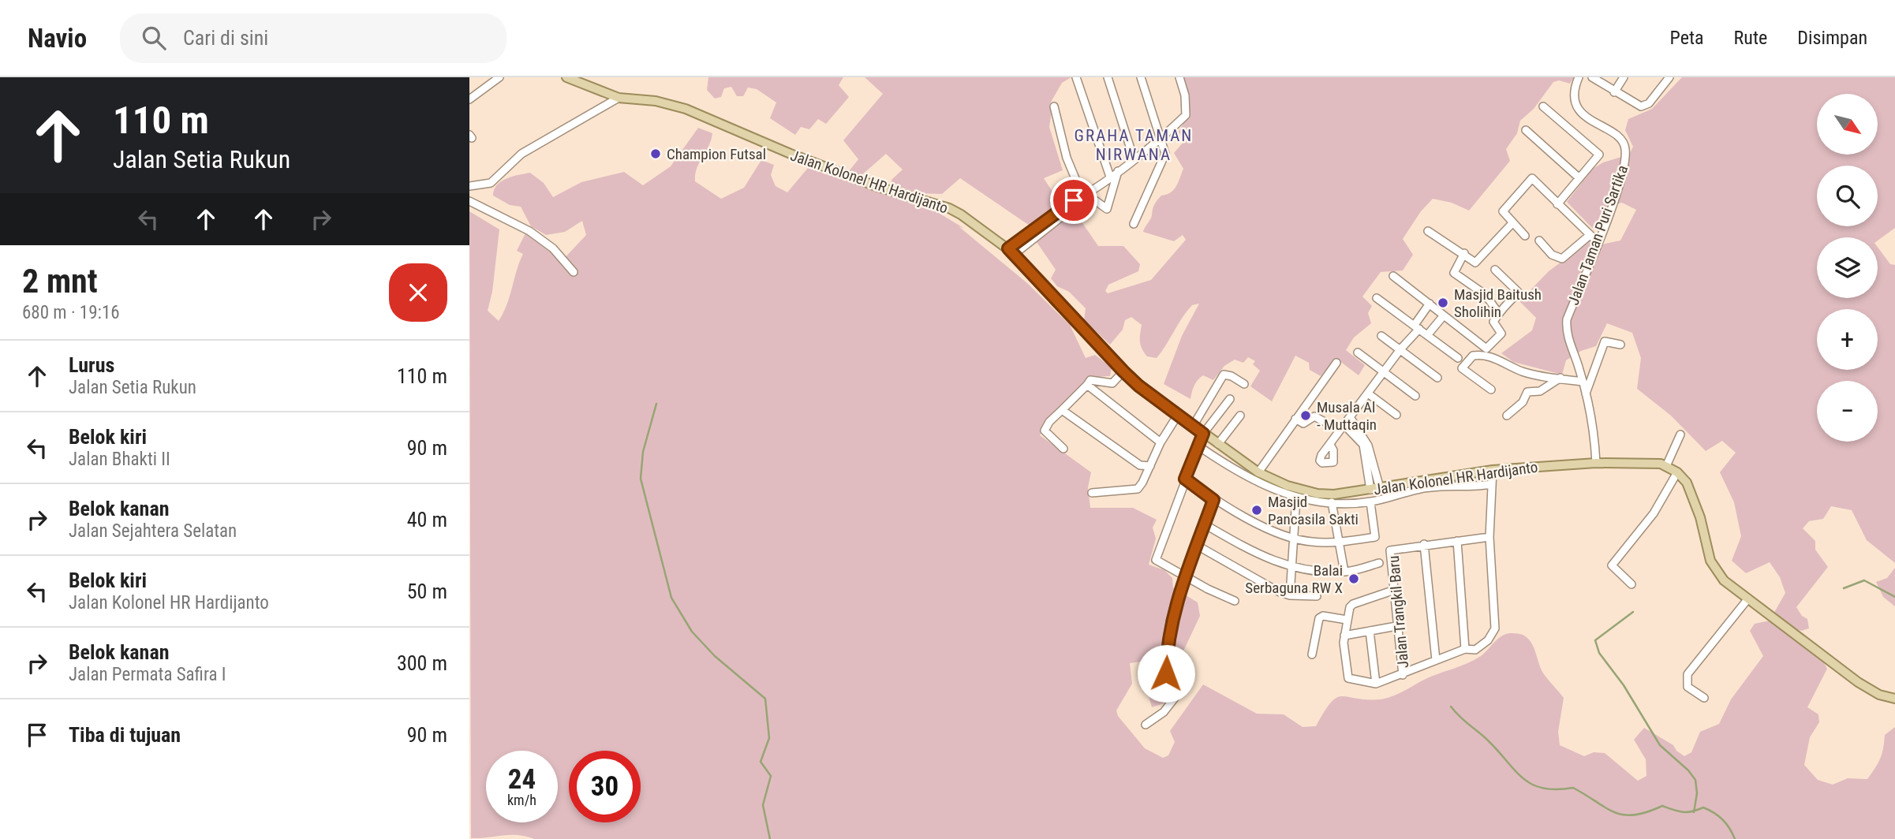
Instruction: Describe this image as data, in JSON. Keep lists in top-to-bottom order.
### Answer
{
  "streets": {
    "main road": ["Jalan Kolonel HR Hardijanto"],
    "street": ["Jalan Taman Puri Sartika", "Jalan Trangkil Baru"]
  },
  "crossings": [
    ["Jalan Kolonel HR Hardijanto", "Jalan Taman Puri Sartika"],
    ["Jalan Kolonel HR Hardijanto", "Jalan Trangkil Baru"]
  ],
  "districts": ["GRAHA TAMAN NIRWANA"],
  "places": [
    "Champion Futsal",
    "Masjid Baitush Sholihin",
    "Musala Al - Muttaqin",
    "Masjid Pancasila Sakti",
    "Balai Serbaguna RW X"
  ],
  "north": "bottom right",
  "page": {
    "header": "Navio",
    "search": "Cari di sini",
    "nav": ["Peta", "Rute", "Disimpan"],
    "turn": ["110 m", "Jalan Setia Rukun"],
    "map_buttons": ["+", "−"],
    "heading": ["2 mnt", "680 m · 19:16"],
    "list": [
      {
        "name": "Lurus",
        "note": "Jalan Setia Rukun",
        "value": "110 m"
      },
      {
        "name": "Belok kiri",
        "note": "Jalan Bhakti II",
        "value": "90 m"
      },
      {
        "name": "Belok kanan",
        "note": "Jalan Sejahtera Selatan",
        "value": "40 m"
      },
      {
        "name": "Belok kiri",
        "note": "Jalan Kolonel HR Hardijanto",
        "value": "50 m"
      },
      {
        "name": "Belok kanan",
        "note": "Jalan Permata Safira I",
        "value": "300 m"
      },
      {
        "name": "Tiba di tujuan",
        "value": "90 m"
      }
    ],
    "speed": "24 km/h",
    "limit": "30"
  }
}
